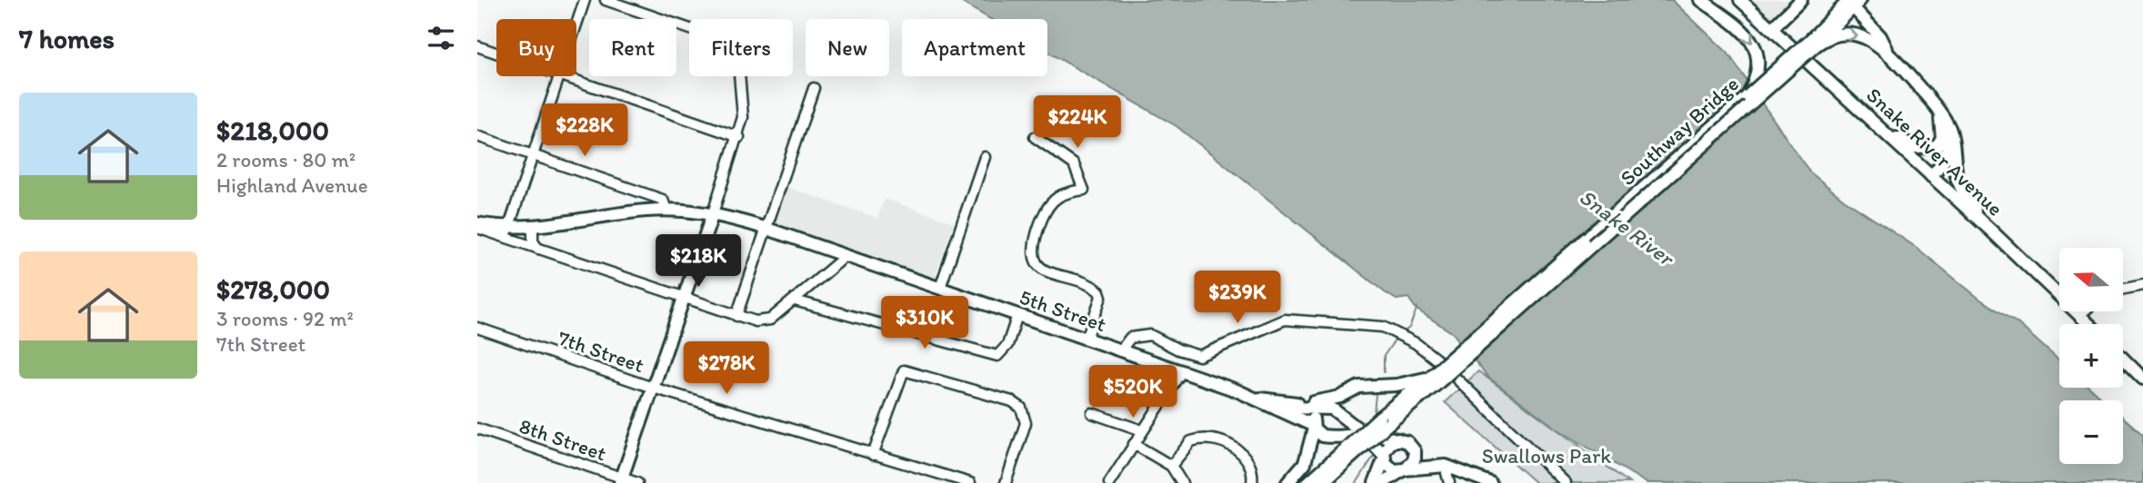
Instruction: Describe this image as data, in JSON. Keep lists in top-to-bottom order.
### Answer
{
  "streets": {
    "main road": ["Southway Bridge", "Snake River Avenue", "5th Street"],
    "street": ["7th Street", "8th Street"]
  },
  "water": ["Snake River"],
  "parks": ["Swallows Park"],
  "north": "left",
  "page": {
    "heading": "7 homes",
    "chip": [
      "Buy",
      "Rent",
      "Filters",
      "New",
      "Apartment"
    ],
    "list": [
      {
        "name": "$218,000",
        "note": "2 rooms · 80 m² · Highland Avenue"
      },
      {
        "name": "$278,000",
        "note": "3 rooms · 92 m² · 7th Street"
      }
    ],
    "price": [
      "$224K",
      "$228K",
      "$218K",
      "$239K",
      "$310K",
      "$278K",
      "$520K"
    ],
    "map_buttons": ["+", "−"]
  }
}
